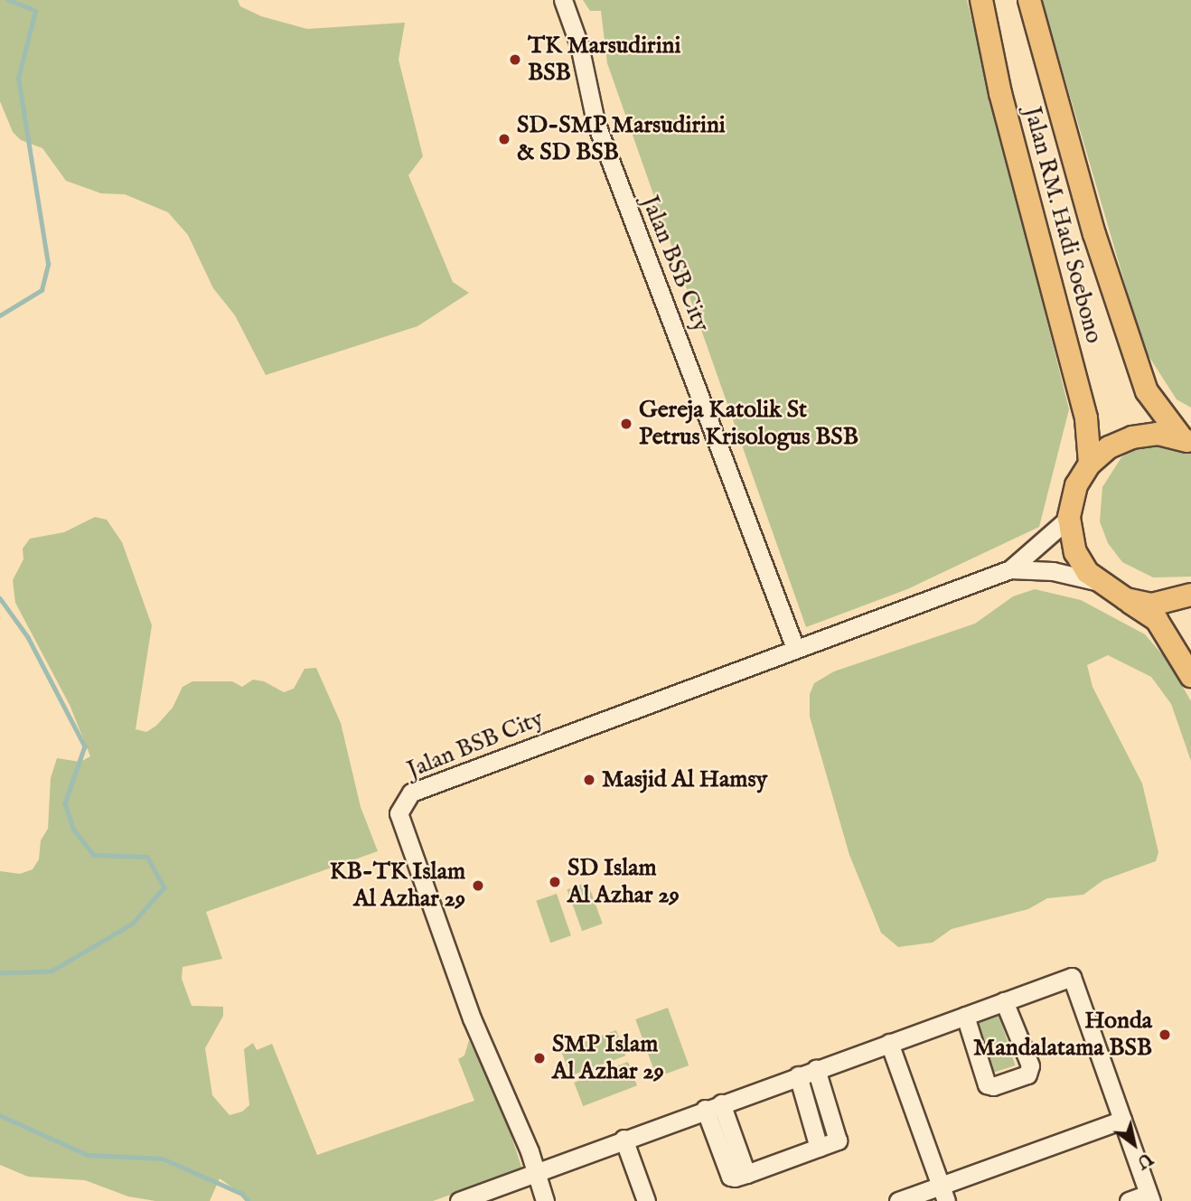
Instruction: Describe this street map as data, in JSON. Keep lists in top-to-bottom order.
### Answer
{
  "streets": {
    "main road": ["Jalan RM. Hadi Soebono"],
    "street": ["Jalan BSB City"]
  },
  "crossings": [
    ["Jalan RM. Hadi Soebono", "Jalan BSB City"]
  ],
  "places": [
    "TK Marsudirini BSB",
    "SD-SMP Marsudirini & SD BSB",
    "Gereja Katolik St Petrus Krisologus BSB",
    "Masjid Al Hamsy",
    "SD Islam Al Azhar 29",
    "KB-TK Islam Al Azhar 29",
    "Honda Mandalatama BSB",
    "SMP Islam Al Azhar 29"
  ],
  "north": "bottom right"
}
